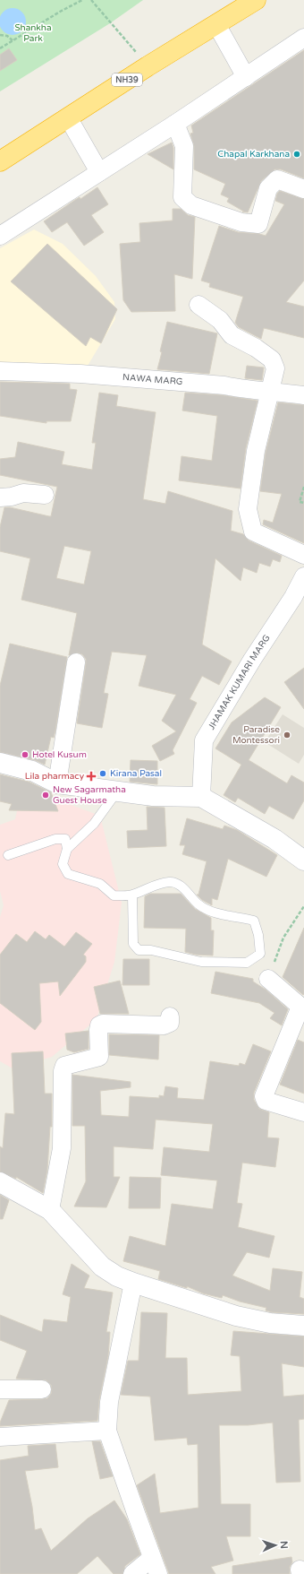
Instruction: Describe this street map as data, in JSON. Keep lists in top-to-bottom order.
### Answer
{
  "streets": {
    "highway": ["NH39"],
    "street": ["NAWA MARG", "JHAMAK KUMARI MARG"]
  },
  "parks": ["Shankha Park"],
  "places": {
    "other": [
      "Chapal Karkhana",
      "Paradise Montessori",
      "Hotel Kusum",
      "Kirana Pasal",
      "New Sagarmatha Guest House"
    ],
    "health": ["Lila pharmacy"]
  },
  "north": "right"
}
